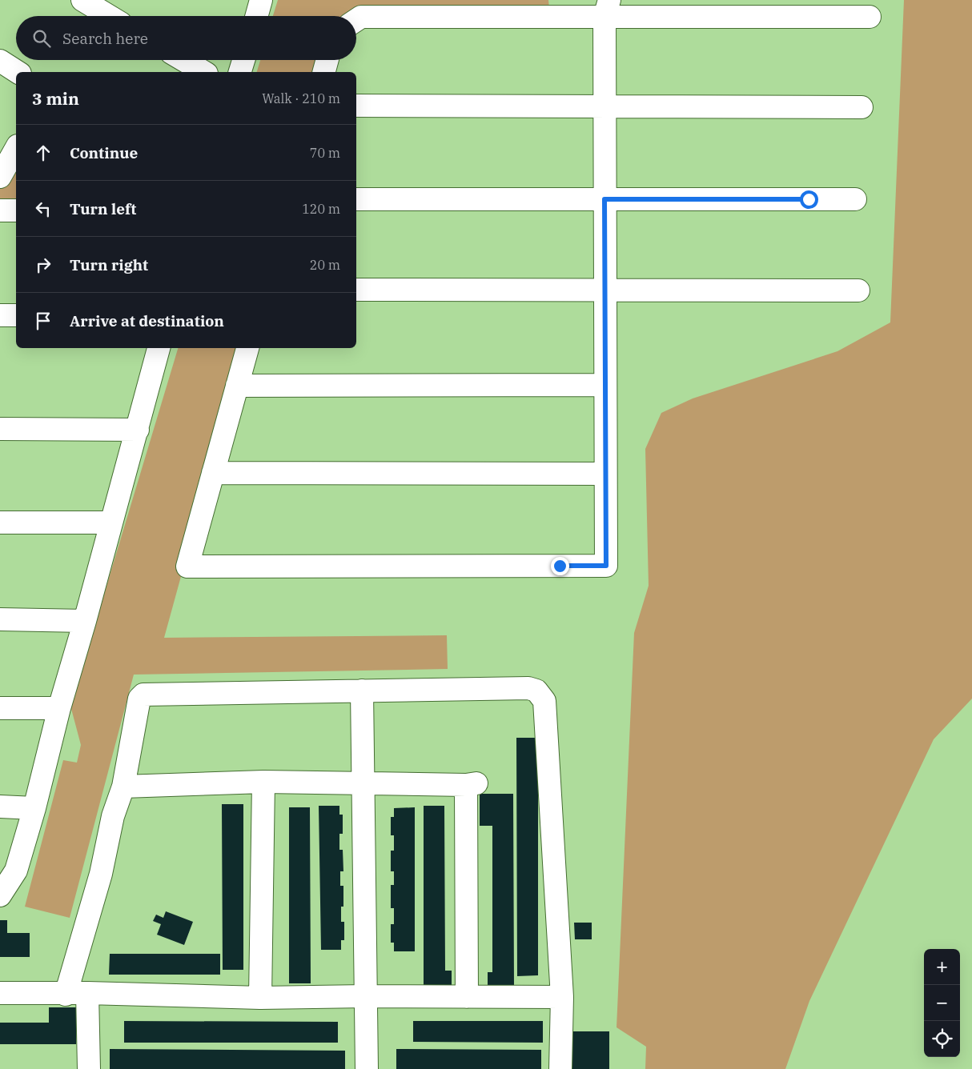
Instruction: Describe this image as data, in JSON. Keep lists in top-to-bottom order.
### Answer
{
  "page": {
    "search": "Search here",
    "heading": ["3 min", "Walk · 210 m"],
    "list": [
      ["Continue", "70 m"],
      ["Turn left", "120 m"],
      ["Turn right", "20 m"],
      "Arrive at destination"
    ],
    "map_buttons": ["+", "−"]
  }
}
